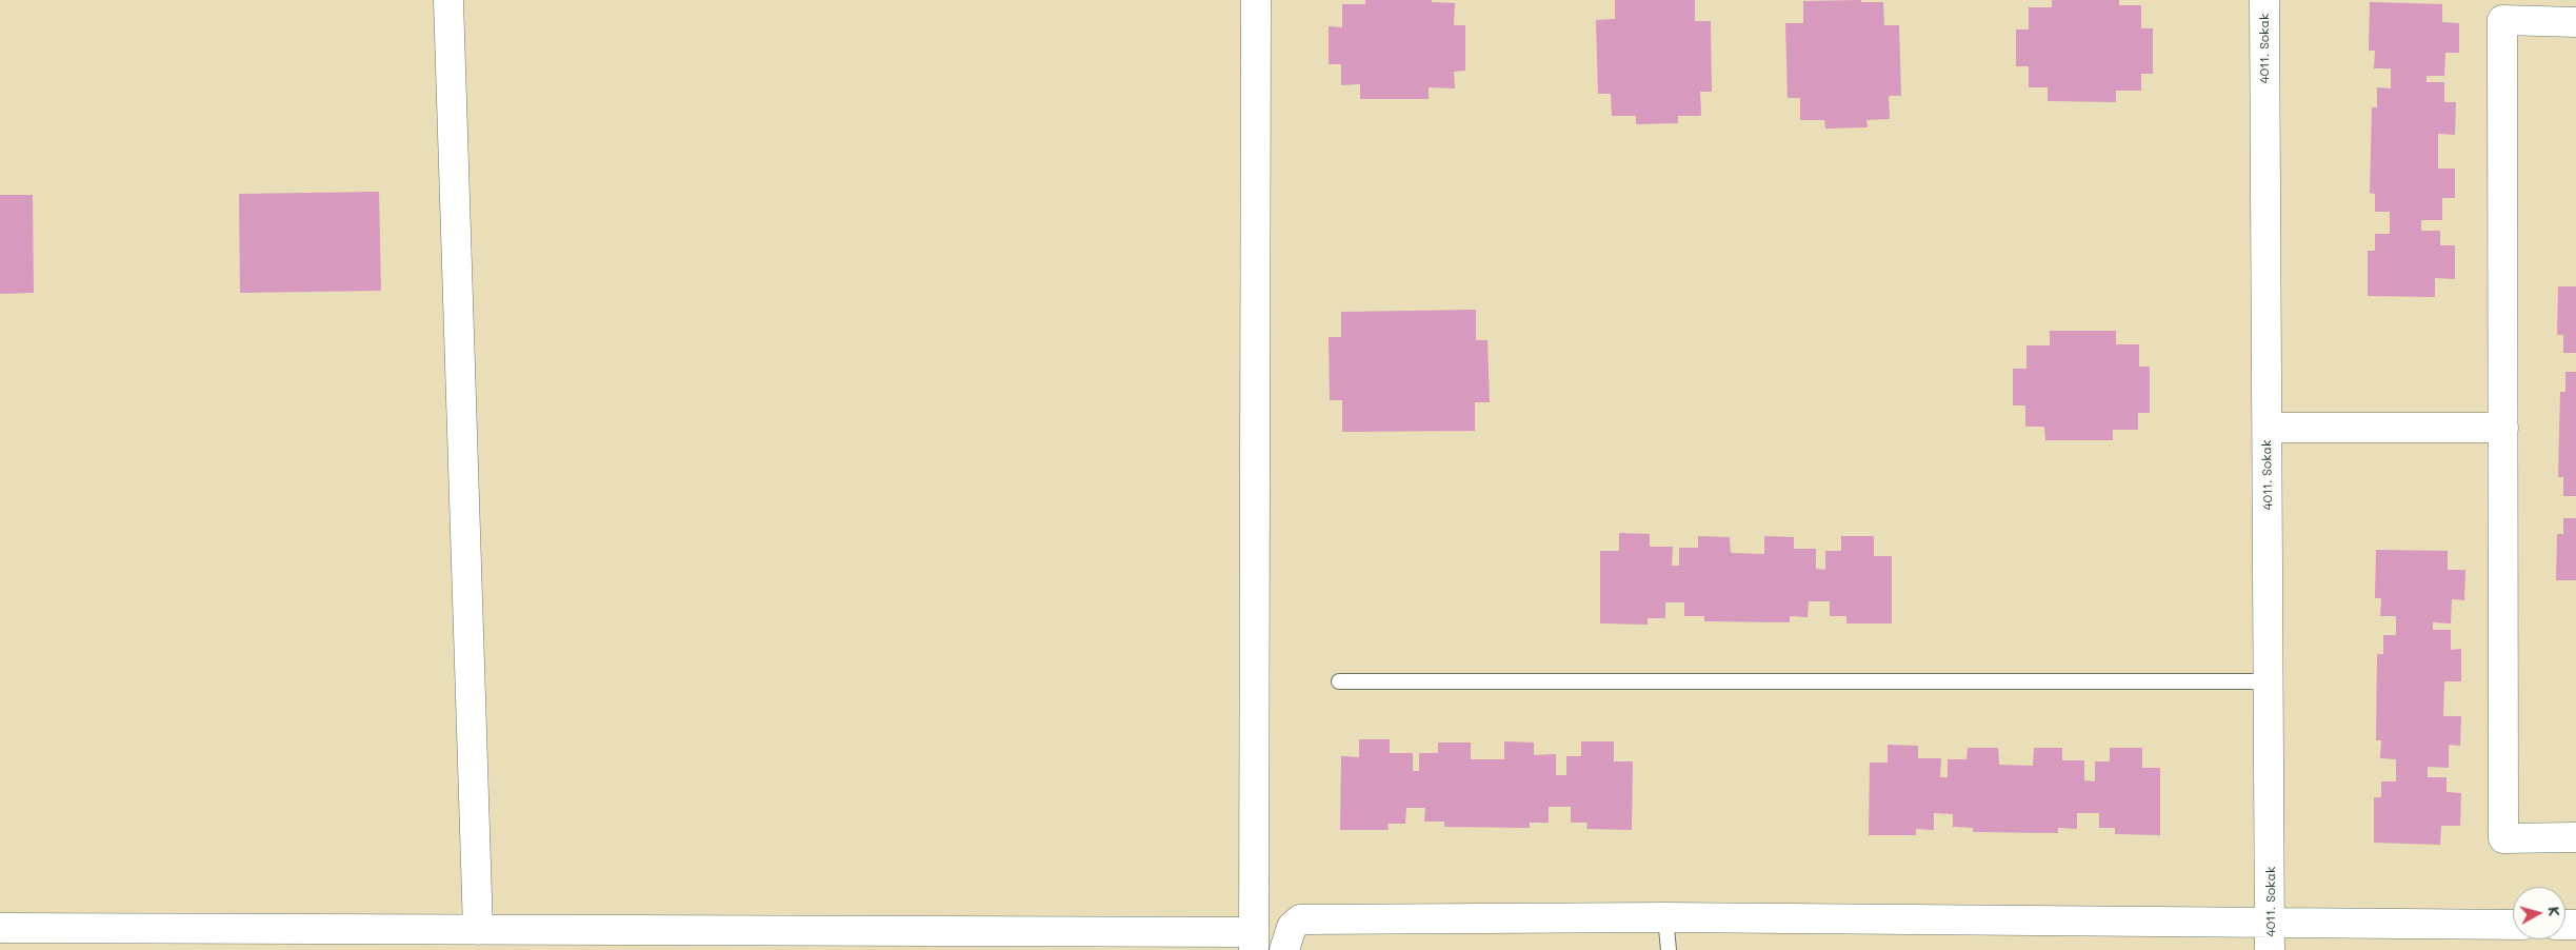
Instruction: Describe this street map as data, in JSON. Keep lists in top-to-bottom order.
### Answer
{
  "streets": {
    "street": ["4011. Sokak"]
  },
  "north": "right"
}
